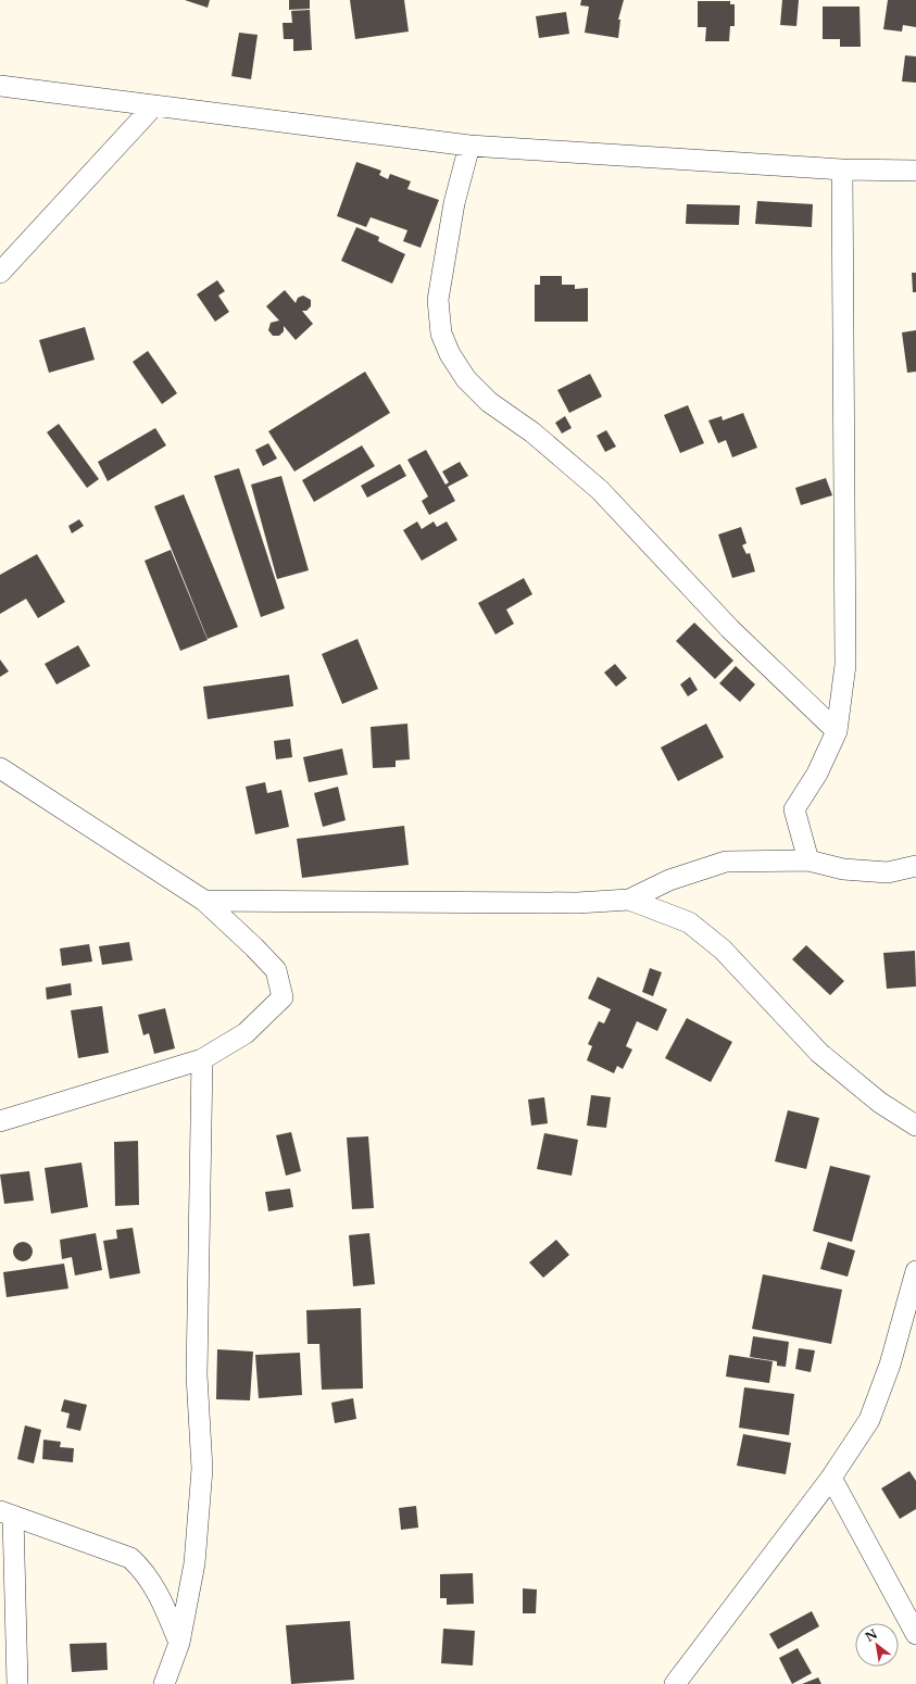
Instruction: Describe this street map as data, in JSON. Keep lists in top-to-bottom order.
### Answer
{
  "north": "top left"
}
